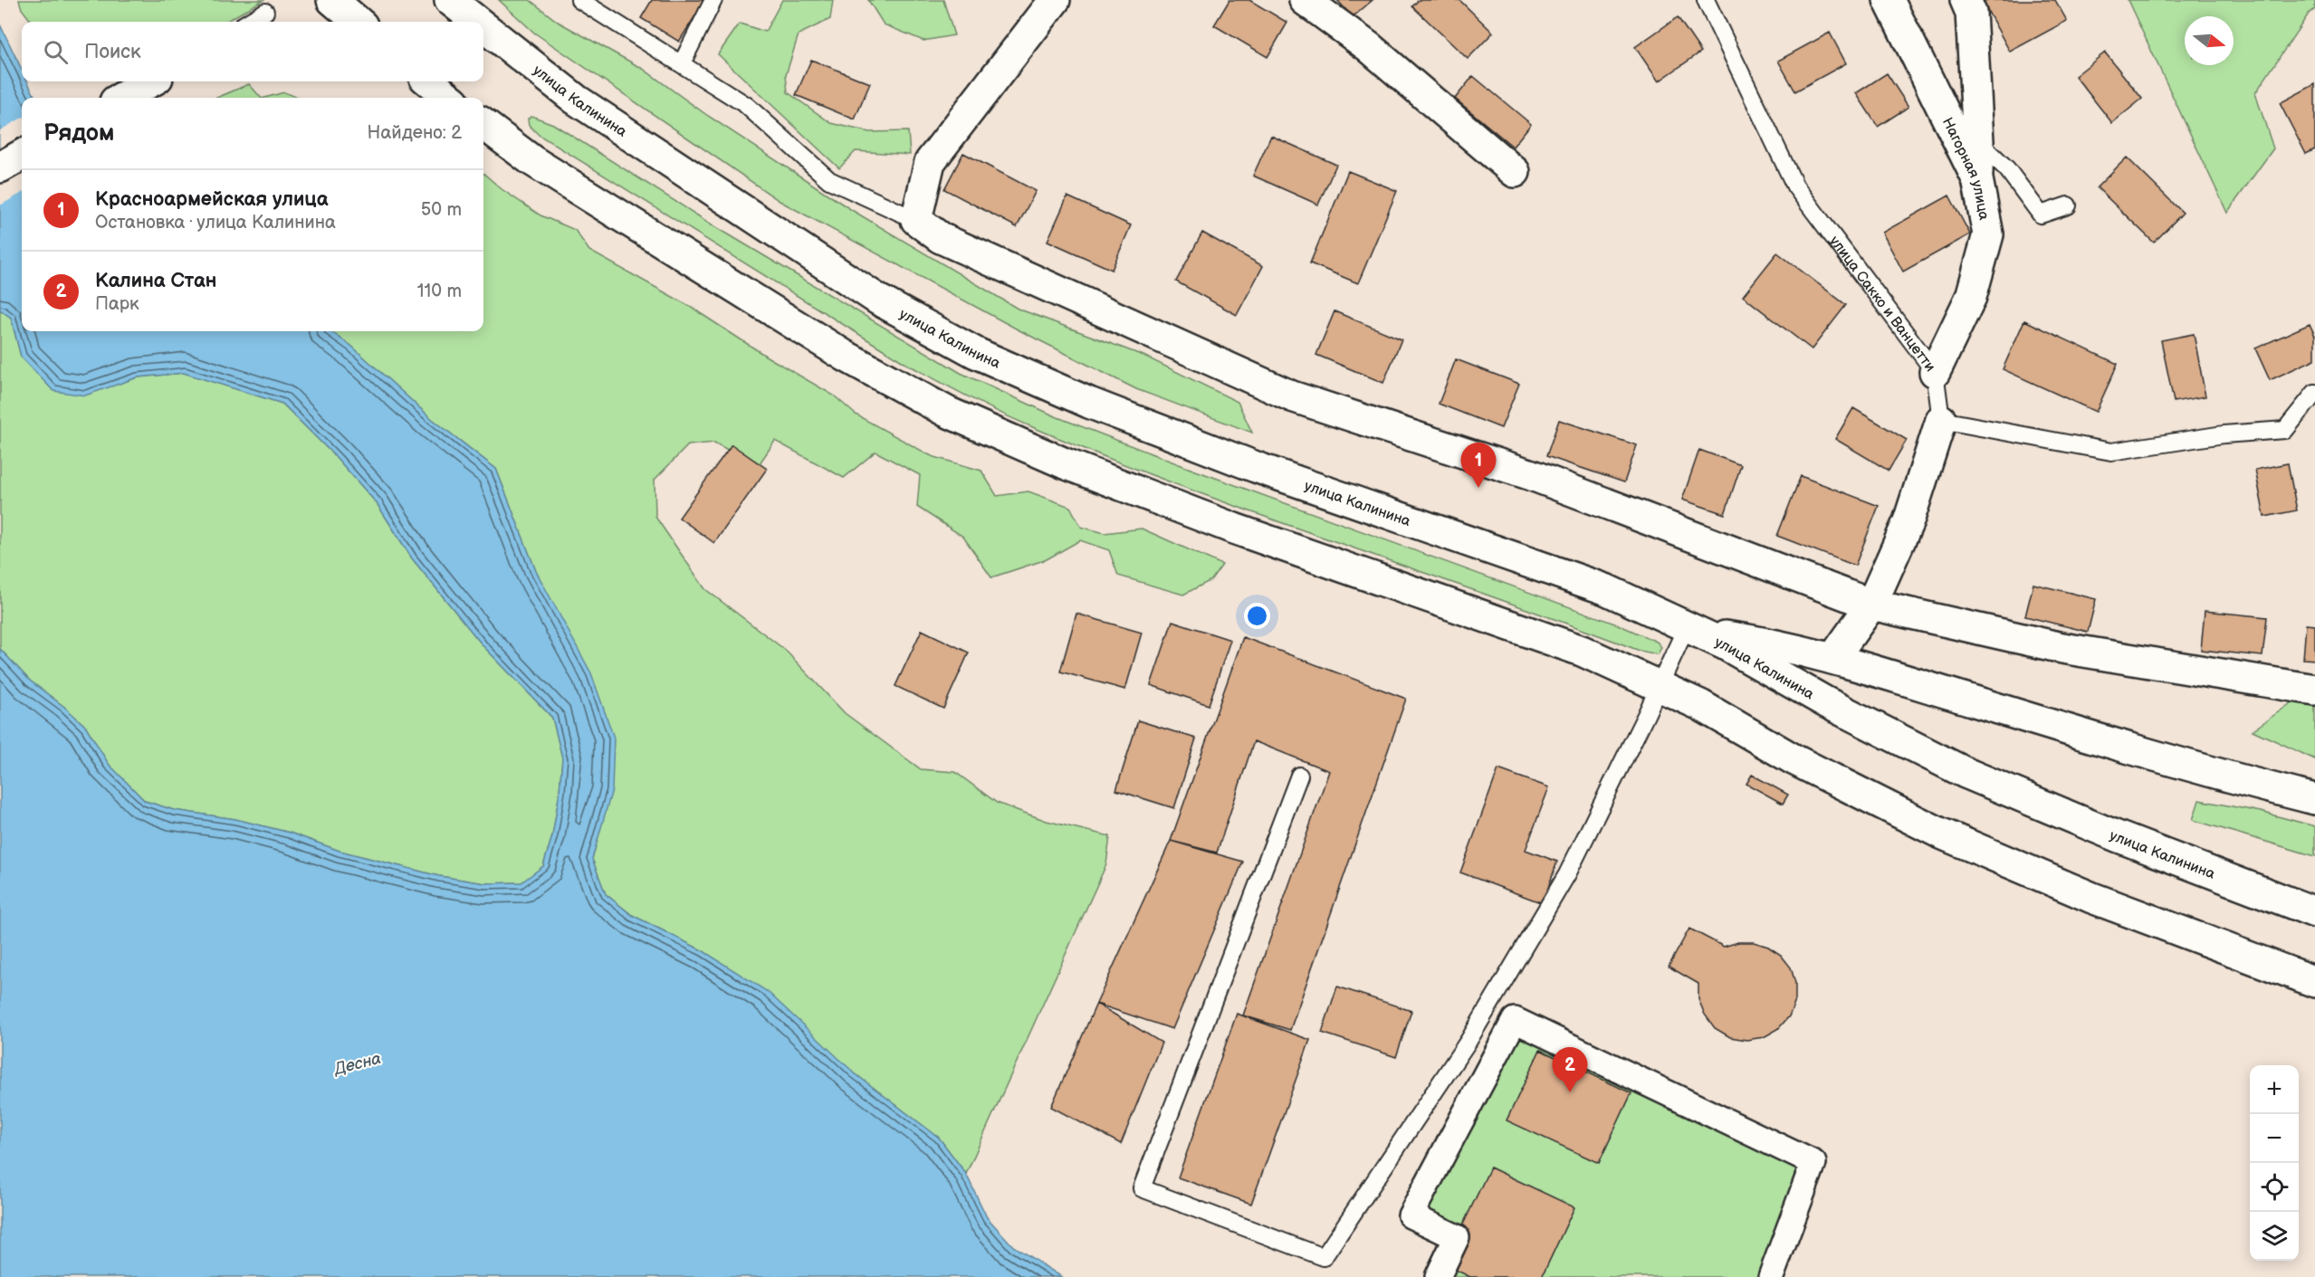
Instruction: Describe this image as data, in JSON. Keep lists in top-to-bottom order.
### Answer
{
  "streets": {
    "main road": ["улица Калинина", "Нагорная улица"],
    "lane": ["улица Сакко и Ванцетти"]
  },
  "crossings": [
    ["Нагорная улица", "улица Сакко и Ванцетти"]
  ],
  "water": ["Десна"],
  "north": "right",
  "page": {
    "search": "Поиск",
    "heading": ["Рядом", "Найдено: 2"],
    "list": [
      {
        "mark": "1",
        "name": "Красноармейская улица",
        "note": "Остановка · улица Калинина",
        "value": "50 m"
      },
      {
        "mark": "2",
        "name": "Калина Стан",
        "note": "Парк",
        "value": "110 m"
      }
    ],
    "pins": ["1", "2"],
    "map_buttons": ["+", "−"]
  }
}
